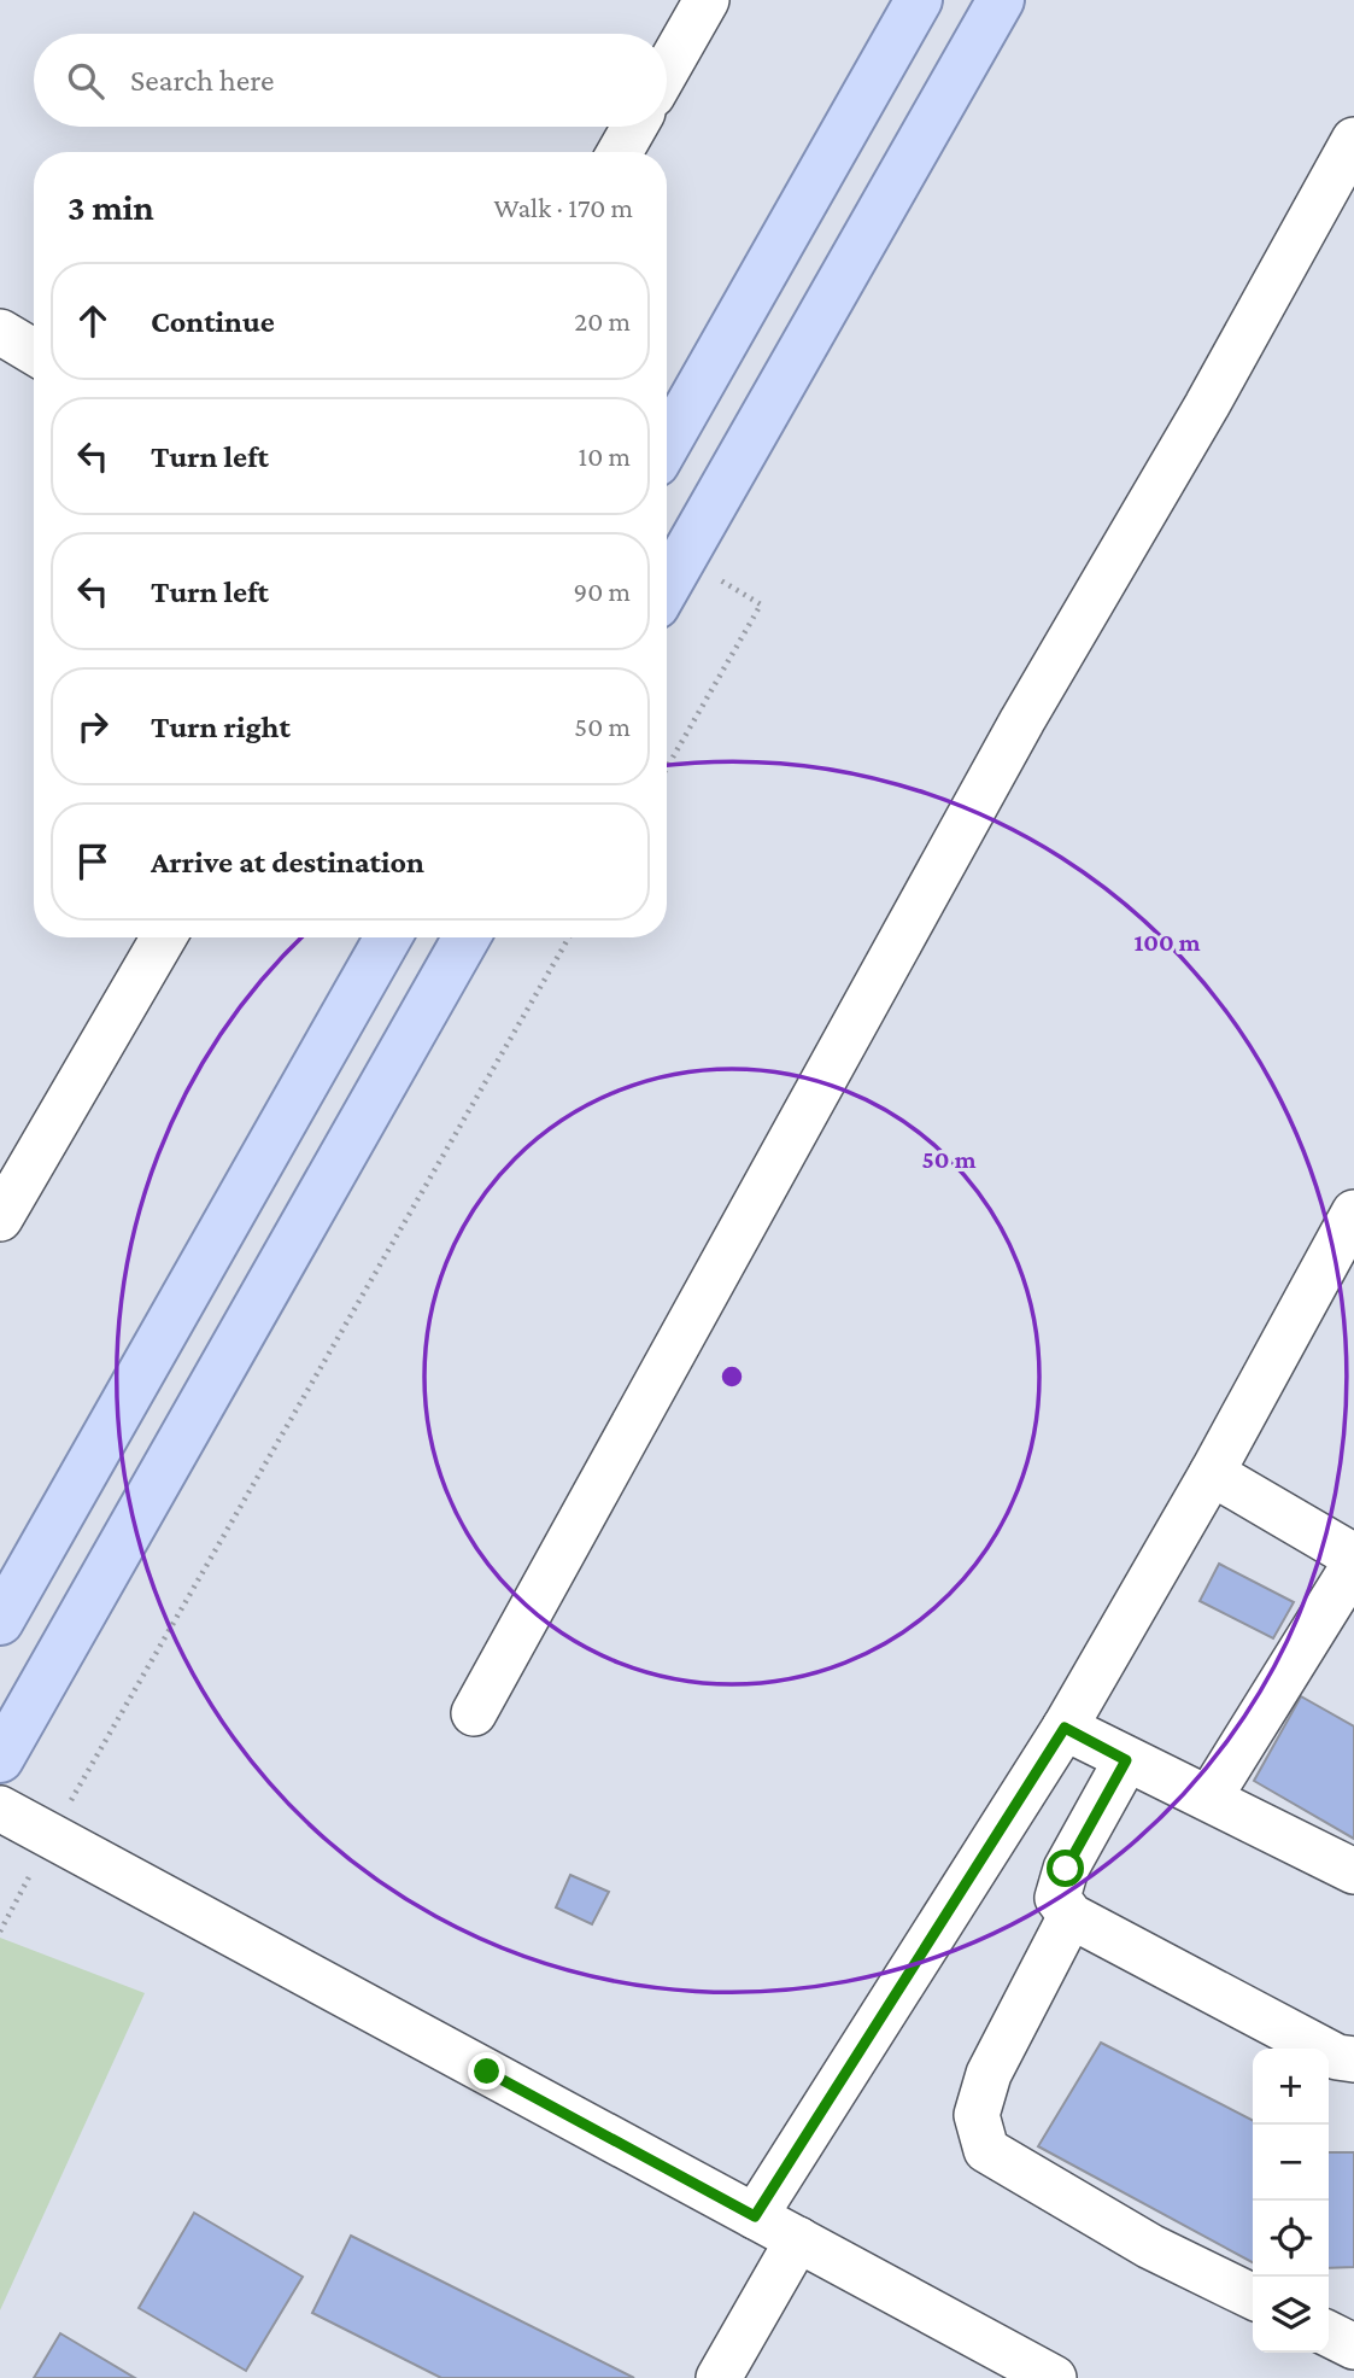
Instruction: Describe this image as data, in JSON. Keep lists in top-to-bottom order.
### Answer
{
  "page": {
    "search": "Search here",
    "heading": ["3 min", "Walk · 170 m"],
    "list": [
      ["Continue", "20 m"],
      ["Turn left", "10 m"],
      ["Turn left", "90 m"],
      ["Turn right", "50 m"],
      "Arrive at destination"
    ],
    "map_buttons": ["+", "−"]
  },
  "rings": ["100 m", "50 m"]
}
